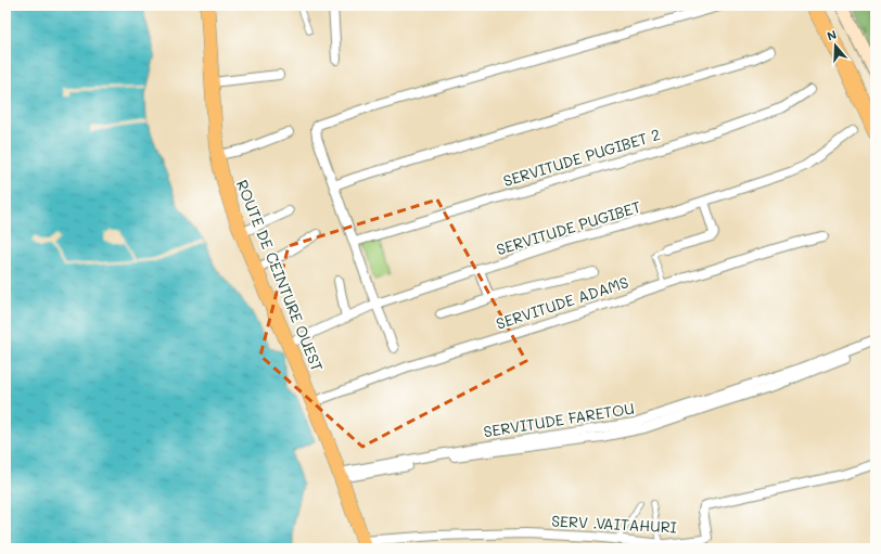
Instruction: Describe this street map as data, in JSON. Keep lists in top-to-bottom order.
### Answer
{
  "streets": {
    "main road": ["ROUTE DE CEINTURE OUEST"],
    "street": [
      "SERVITUDE PUGIBET 2",
      "SERVITUDE PUGIBET",
      "SERVITUDE ADAMS",
      "SERVITUDE FARETOU",
      "SERV .VAITAHURI"
    ]
  },
  "crossings": [
    ["SERVITUDE PUGIBET", "ROUTE DE CEINTURE OUEST"],
    ["ROUTE DE CEINTURE OUEST", "SERVITUDE ADAMS"],
    ["ROUTE DE CEINTURE OUEST", "SERVITUDE FARETOU"],
    ["ROUTE DE CEINTURE OUEST", "SERV .VAITAHURI"]
  ],
  "north": "top"
}
